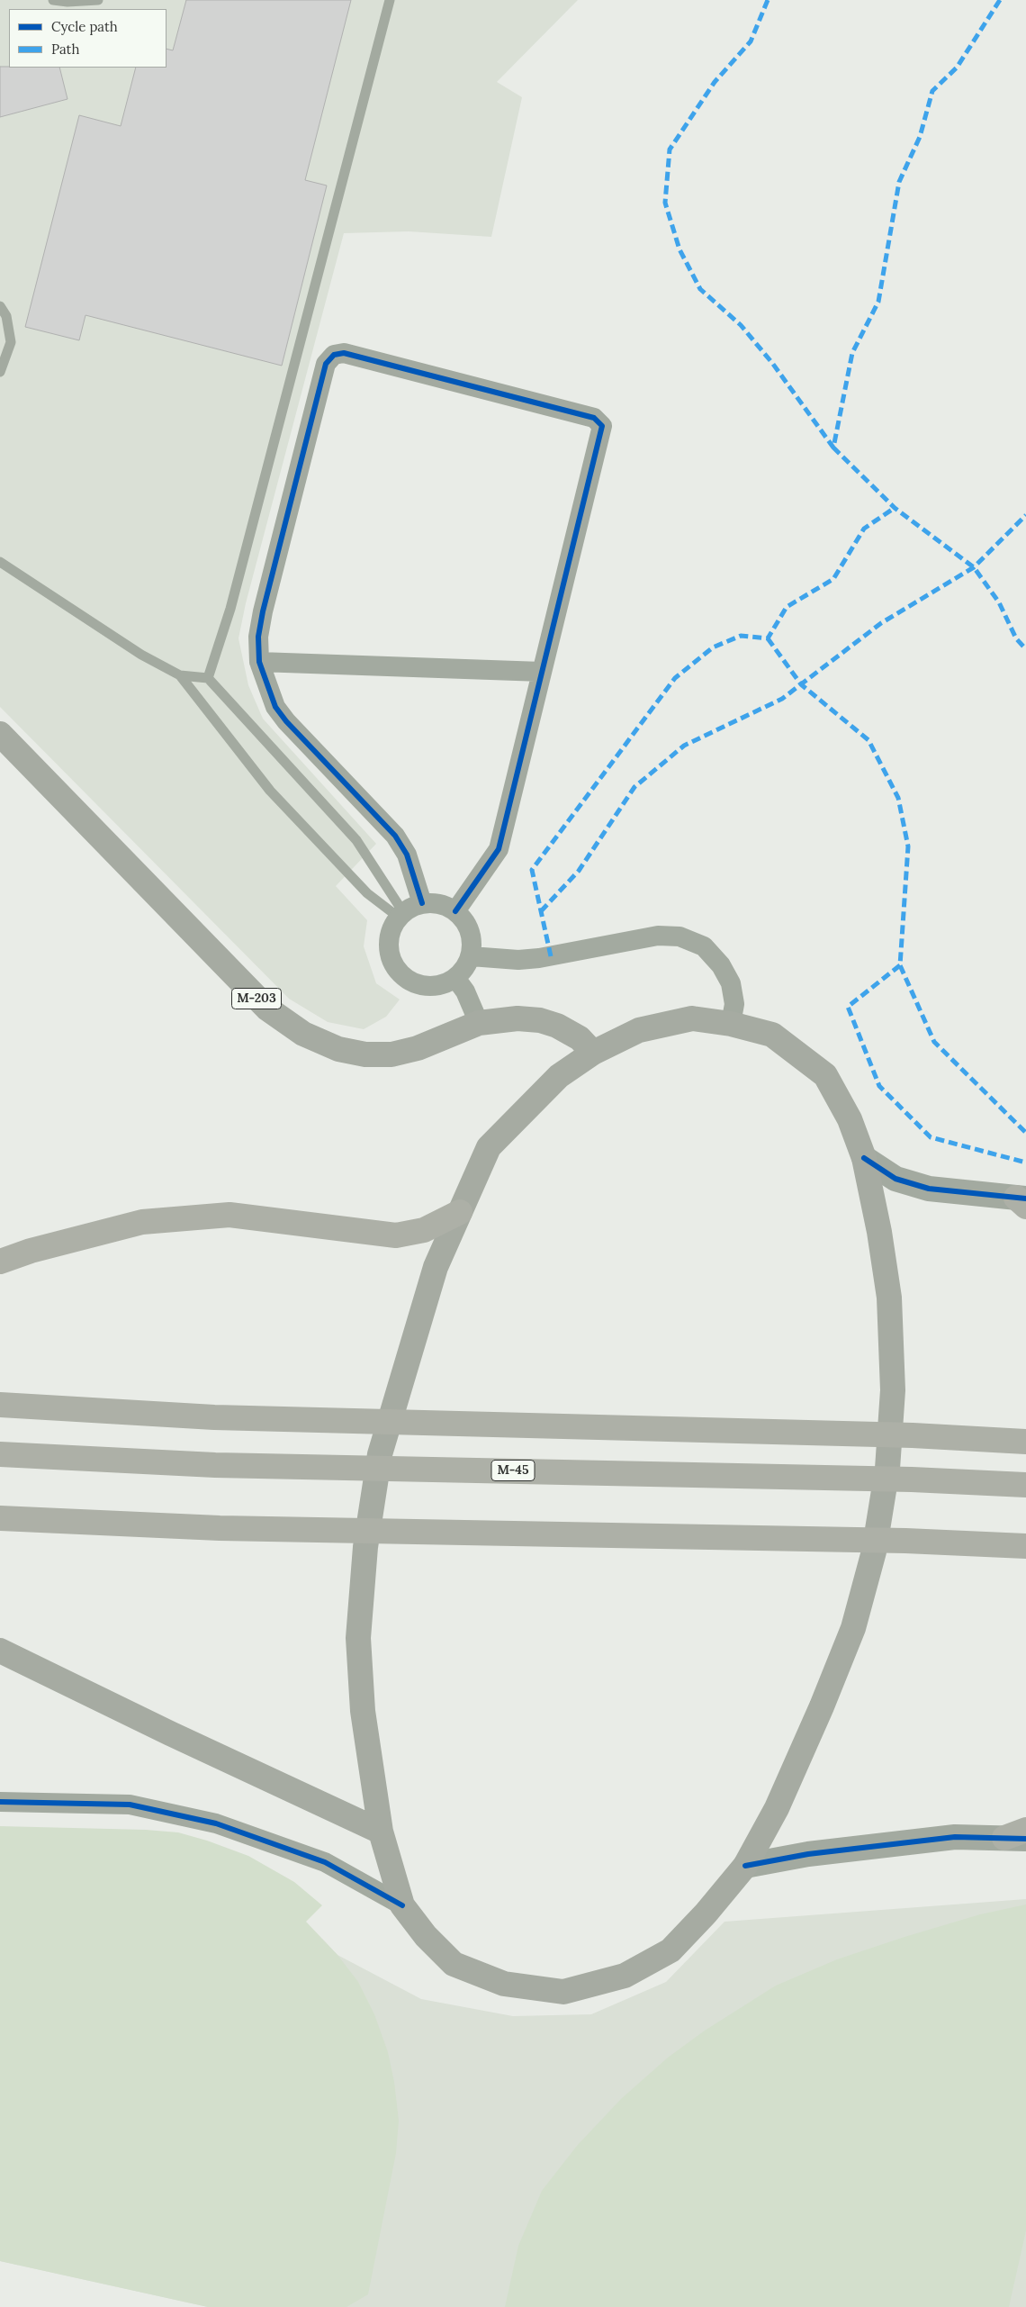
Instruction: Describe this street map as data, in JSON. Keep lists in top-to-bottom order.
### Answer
{
  "streets": {
    "highway": ["M-45"],
    "main road": ["M-203"]
  },
  "legend": ["Cycle path", "Path"]
}
